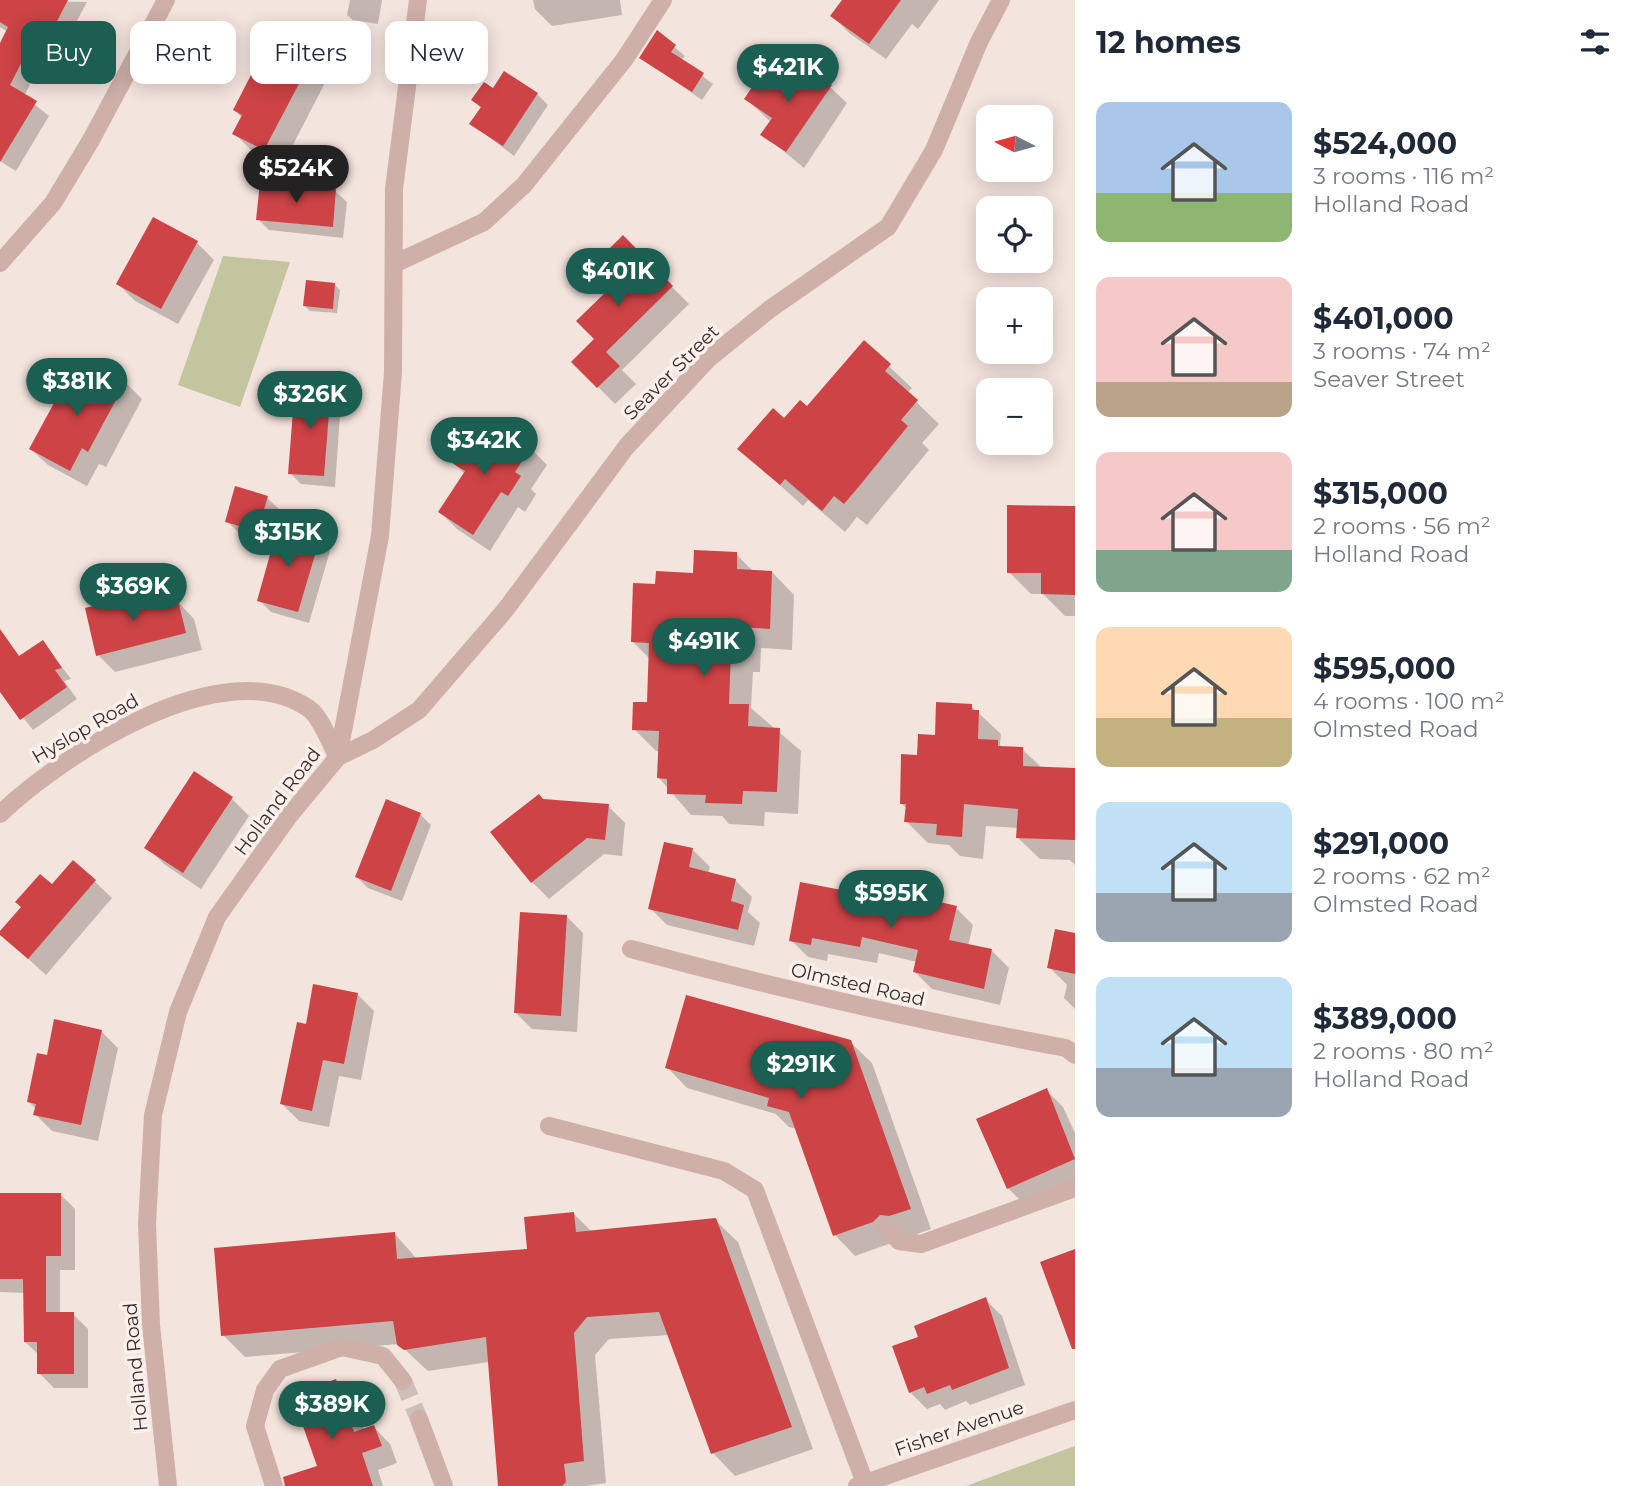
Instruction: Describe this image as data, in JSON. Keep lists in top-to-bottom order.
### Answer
{
  "streets": {
    "street": [
      "Seaver Street",
      "Hyslop Road",
      "Holland Road",
      "Olmsted Road",
      "Fisher Avenue"
    ]
  },
  "crossings": [
    ["Seaver Street", "Hyslop Road"],
    ["Seaver Street", "Holland Road"],
    ["Hyslop Road", "Holland Road"]
  ],
  "north": "left",
  "page": {
    "heading": "12 homes",
    "chip": [
      "Buy",
      "Rent",
      "Filters",
      "New"
    ],
    "price": [
      "$421K",
      "$524K",
      "$401K",
      "$381K",
      "$326K",
      "$342K",
      "$315K",
      "$369K",
      "$491K",
      "$595K",
      "$291K",
      "$389K"
    ],
    "list": [
      {
        "name": "$524,000",
        "note": "3 rooms · 116 m² · Holland Road"
      },
      {
        "name": "$401,000",
        "note": "3 rooms · 74 m² · Seaver Street"
      },
      {
        "name": "$315,000",
        "note": "2 rooms · 56 m² · Holland Road"
      },
      {
        "name": "$595,000",
        "note": "4 rooms · 100 m² · Olmsted Road"
      },
      {
        "name": "$291,000",
        "note": "2 rooms · 62 m² · Olmsted Road"
      },
      {
        "name": "$389,000",
        "note": "2 rooms · 80 m² · Holland Road"
      }
    ],
    "map_buttons": ["+", "−"]
  }
}
